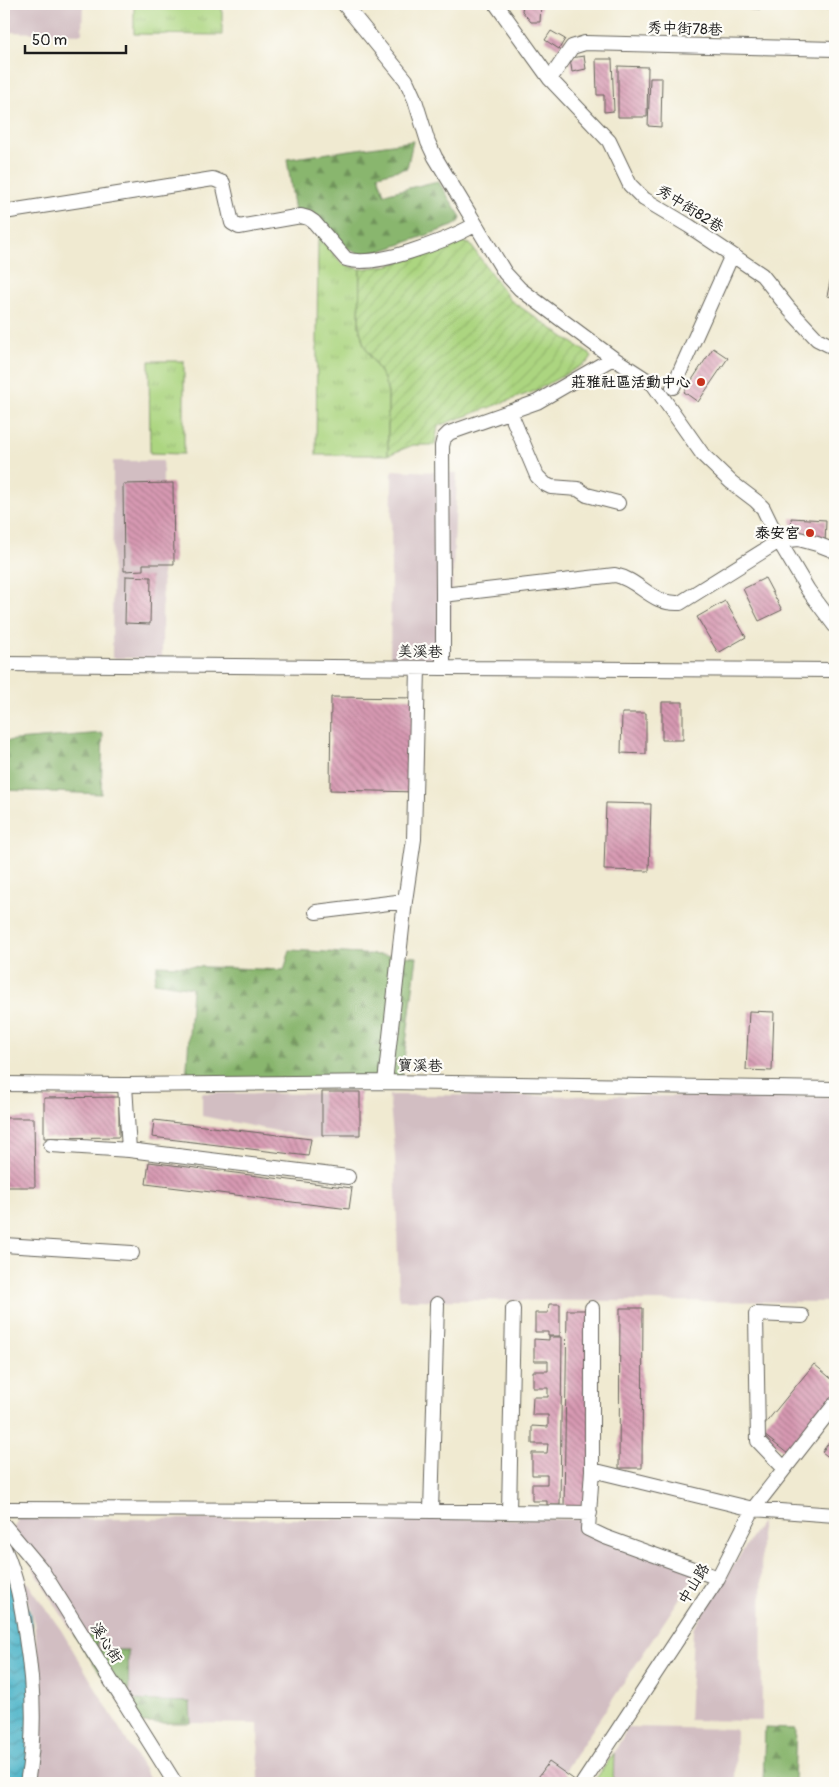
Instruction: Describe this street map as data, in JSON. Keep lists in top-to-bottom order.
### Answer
{
  "streets": {
    "street": [
      "秀中街78巷",
      "秀中街82巷",
      "美溪巷",
      "寶溪巷",
      "中山路",
      "溪心街"
    ]
  },
  "crossings": [
    ["秀中街78巷", "秀中街82巷"]
  ],
  "places": ["莊雅社區活動中心", "泰安宮"],
  "scale_bar": "50 m"
}
